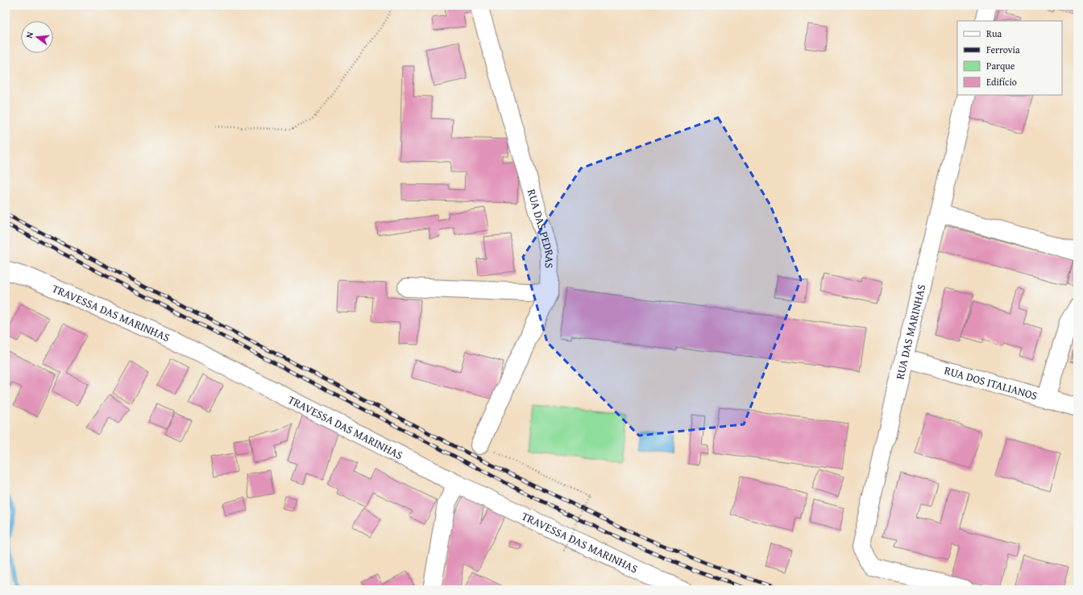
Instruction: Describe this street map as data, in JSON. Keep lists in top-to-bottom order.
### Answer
{
  "streets": {
    "street": [
      "RUA DAS PEDRAS",
      "TRAVESSA DAS MARINHAS",
      "RUA DAS MARINHAS",
      "RUA DOS ITALIANOS"
    ]
  },
  "crossings": [
    ["RUA DAS MARINHAS", "RUA DOS ITALIANOS"]
  ],
  "legend": [
    "Rua",
    "Ferrovia",
    "Parque",
    "Edifício"
  ],
  "north": "left"
}
